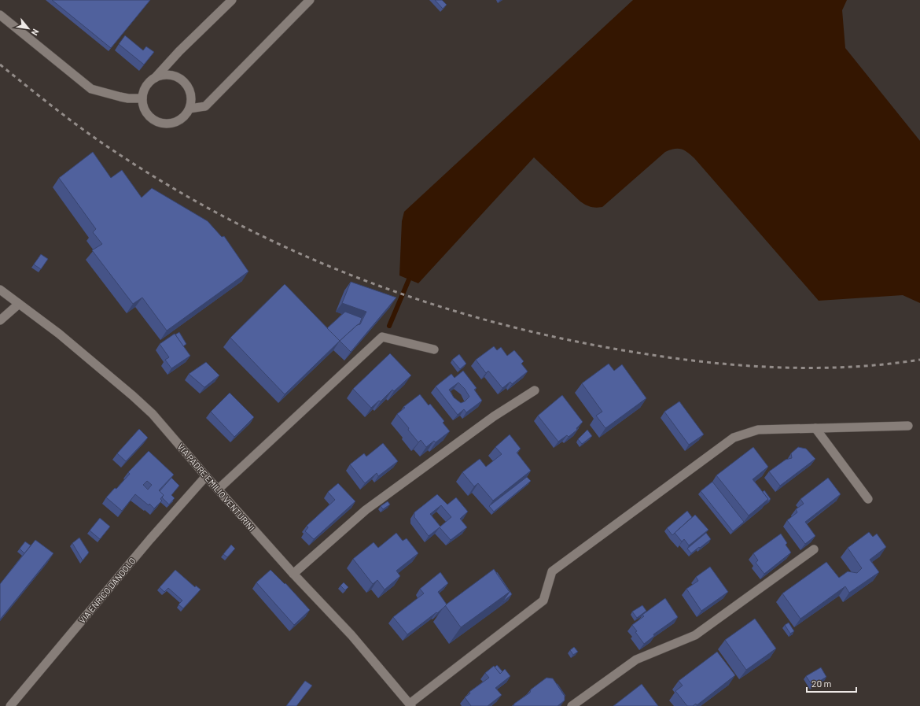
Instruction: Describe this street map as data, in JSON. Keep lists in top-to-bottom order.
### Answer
{
  "streets": {
    "street": ["VIA PADRE EMILIO VENTURINI", "VIA ENRICO DANDOLO"]
  },
  "crossings": [
    ["VIA PADRE EMILIO VENTURINI", "VIA ENRICO DANDOLO"]
  ],
  "scale_bar": "20 m",
  "north": "bottom right"
}
